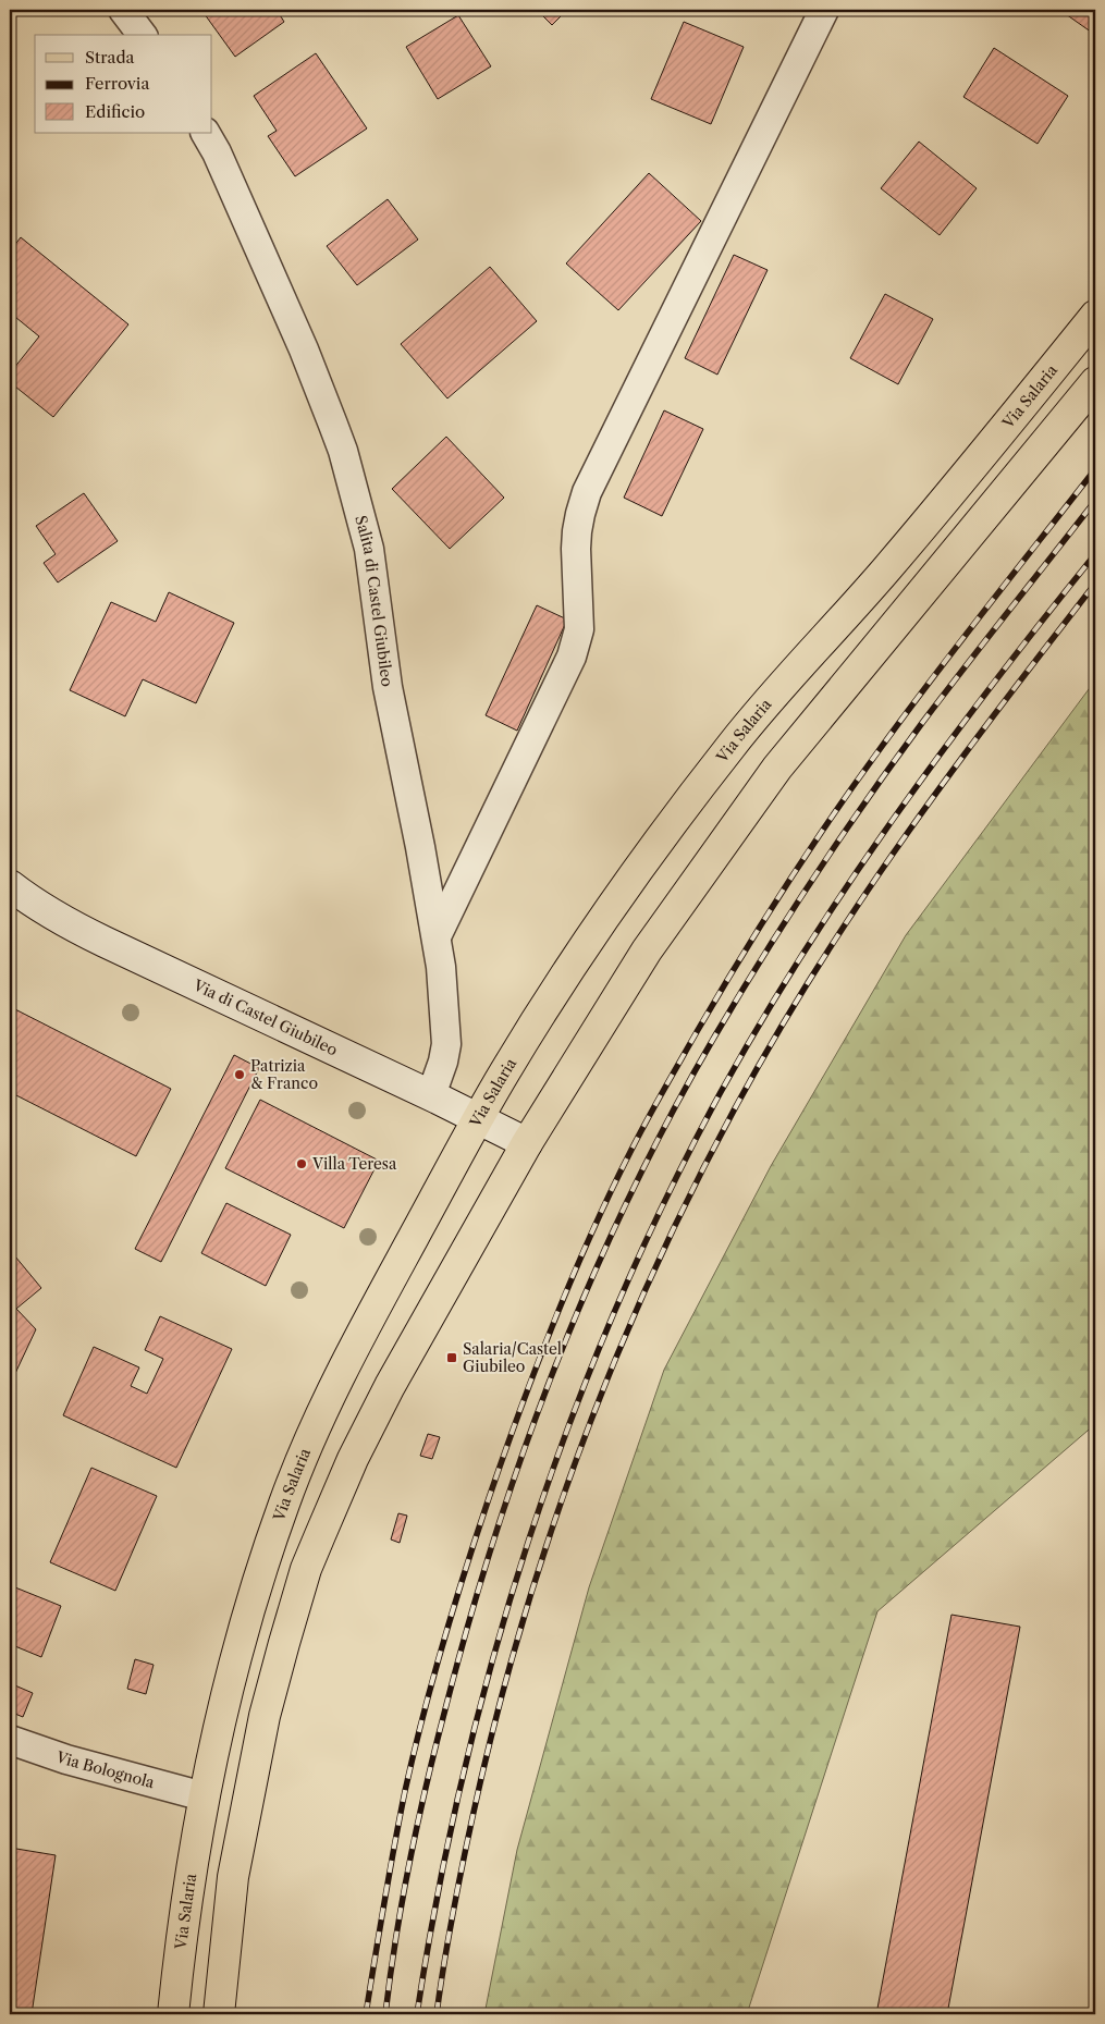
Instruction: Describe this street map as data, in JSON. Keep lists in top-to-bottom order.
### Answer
{
  "streets": {
    "main road": ["Via Salaria"],
    "street": ["Salita di Castel Giubileo", "Via di Castel Giubileo", "Via Bolognola"]
  },
  "crossings": [
    ["Via Salaria", "Via di Castel Giubileo"],
    ["Via Salaria", "Via Bolognola"],
    ["Salita di Castel Giubileo", "Via di Castel Giubileo"]
  ],
  "places": {
    "other": ["Patrizia & Franco", "Villa Teresa"],
    "transit": ["Salaria/Castel Giubileo"]
  },
  "legend": ["Strada", "Ferrovia", "Edificio"]
}
